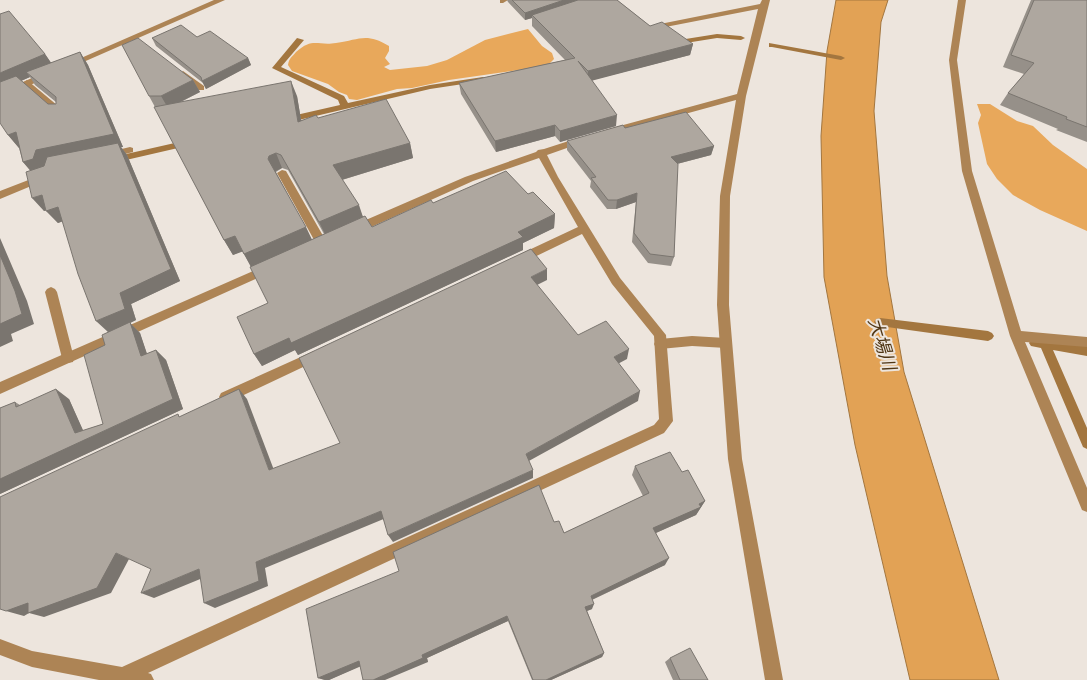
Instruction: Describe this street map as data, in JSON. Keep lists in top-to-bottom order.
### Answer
{
  "water": ["大場川"]
}
